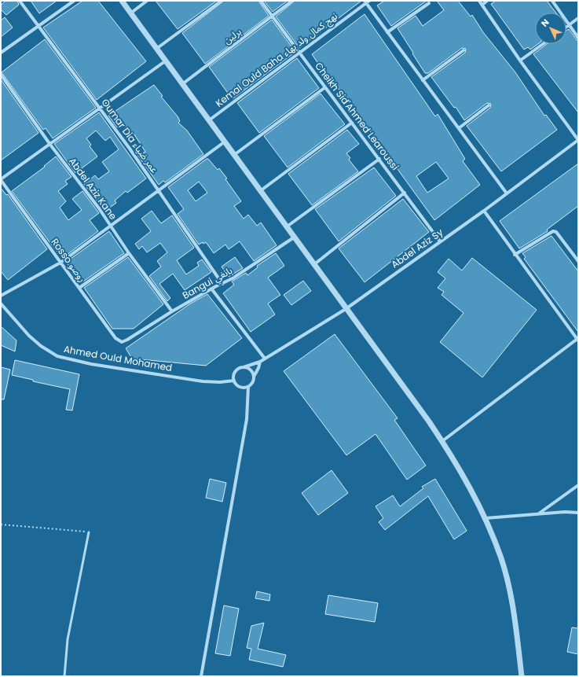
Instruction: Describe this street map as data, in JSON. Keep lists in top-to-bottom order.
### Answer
{
  "streets": {
    "street": [
      "برلين",
      "Kemal Ould Baha نهج كمال ولد بهاء",
      "Cheikh Sid'Ahmed Learoussi",
      "Oumar Dia عمر ضياء",
      "Abdel Aziz Kane",
      "Abdel Aziz Sy",
      "Rosso روصو",
      "Bangui بانغي",
      "Ahmed Ould Mohamed"
    ]
  },
  "crossings": [
    ["برلين", "Cheikh Sid'Ahmed Learoussi"],
    ["Kemal Ould Baha نهج كمال ولد بهاء", "Cheikh Sid'Ahmed Learoussi"],
    ["Cheikh Sid'Ahmed Learoussi", "Abdel Aziz Sy"],
    ["Oumar Dia عمر ضياء", "Bangui بانغي"],
    ["Abdel Aziz Kane", "Bangui بانغي"],
    ["Abdel Aziz Sy", "Ahmed Ould Mohamed"],
    ["Rosso روصو", "Bangui بانغي"]
  ],
  "north": "top left"
}
